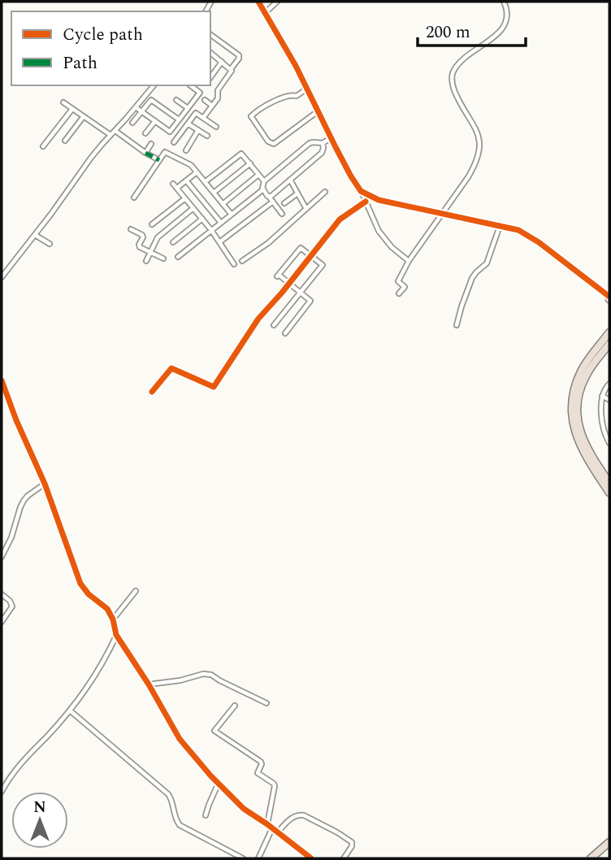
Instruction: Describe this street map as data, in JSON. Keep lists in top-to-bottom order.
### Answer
{
  "legend": ["Cycle path", "Path"],
  "scale_bar": "200 m",
  "north": "top"
}
